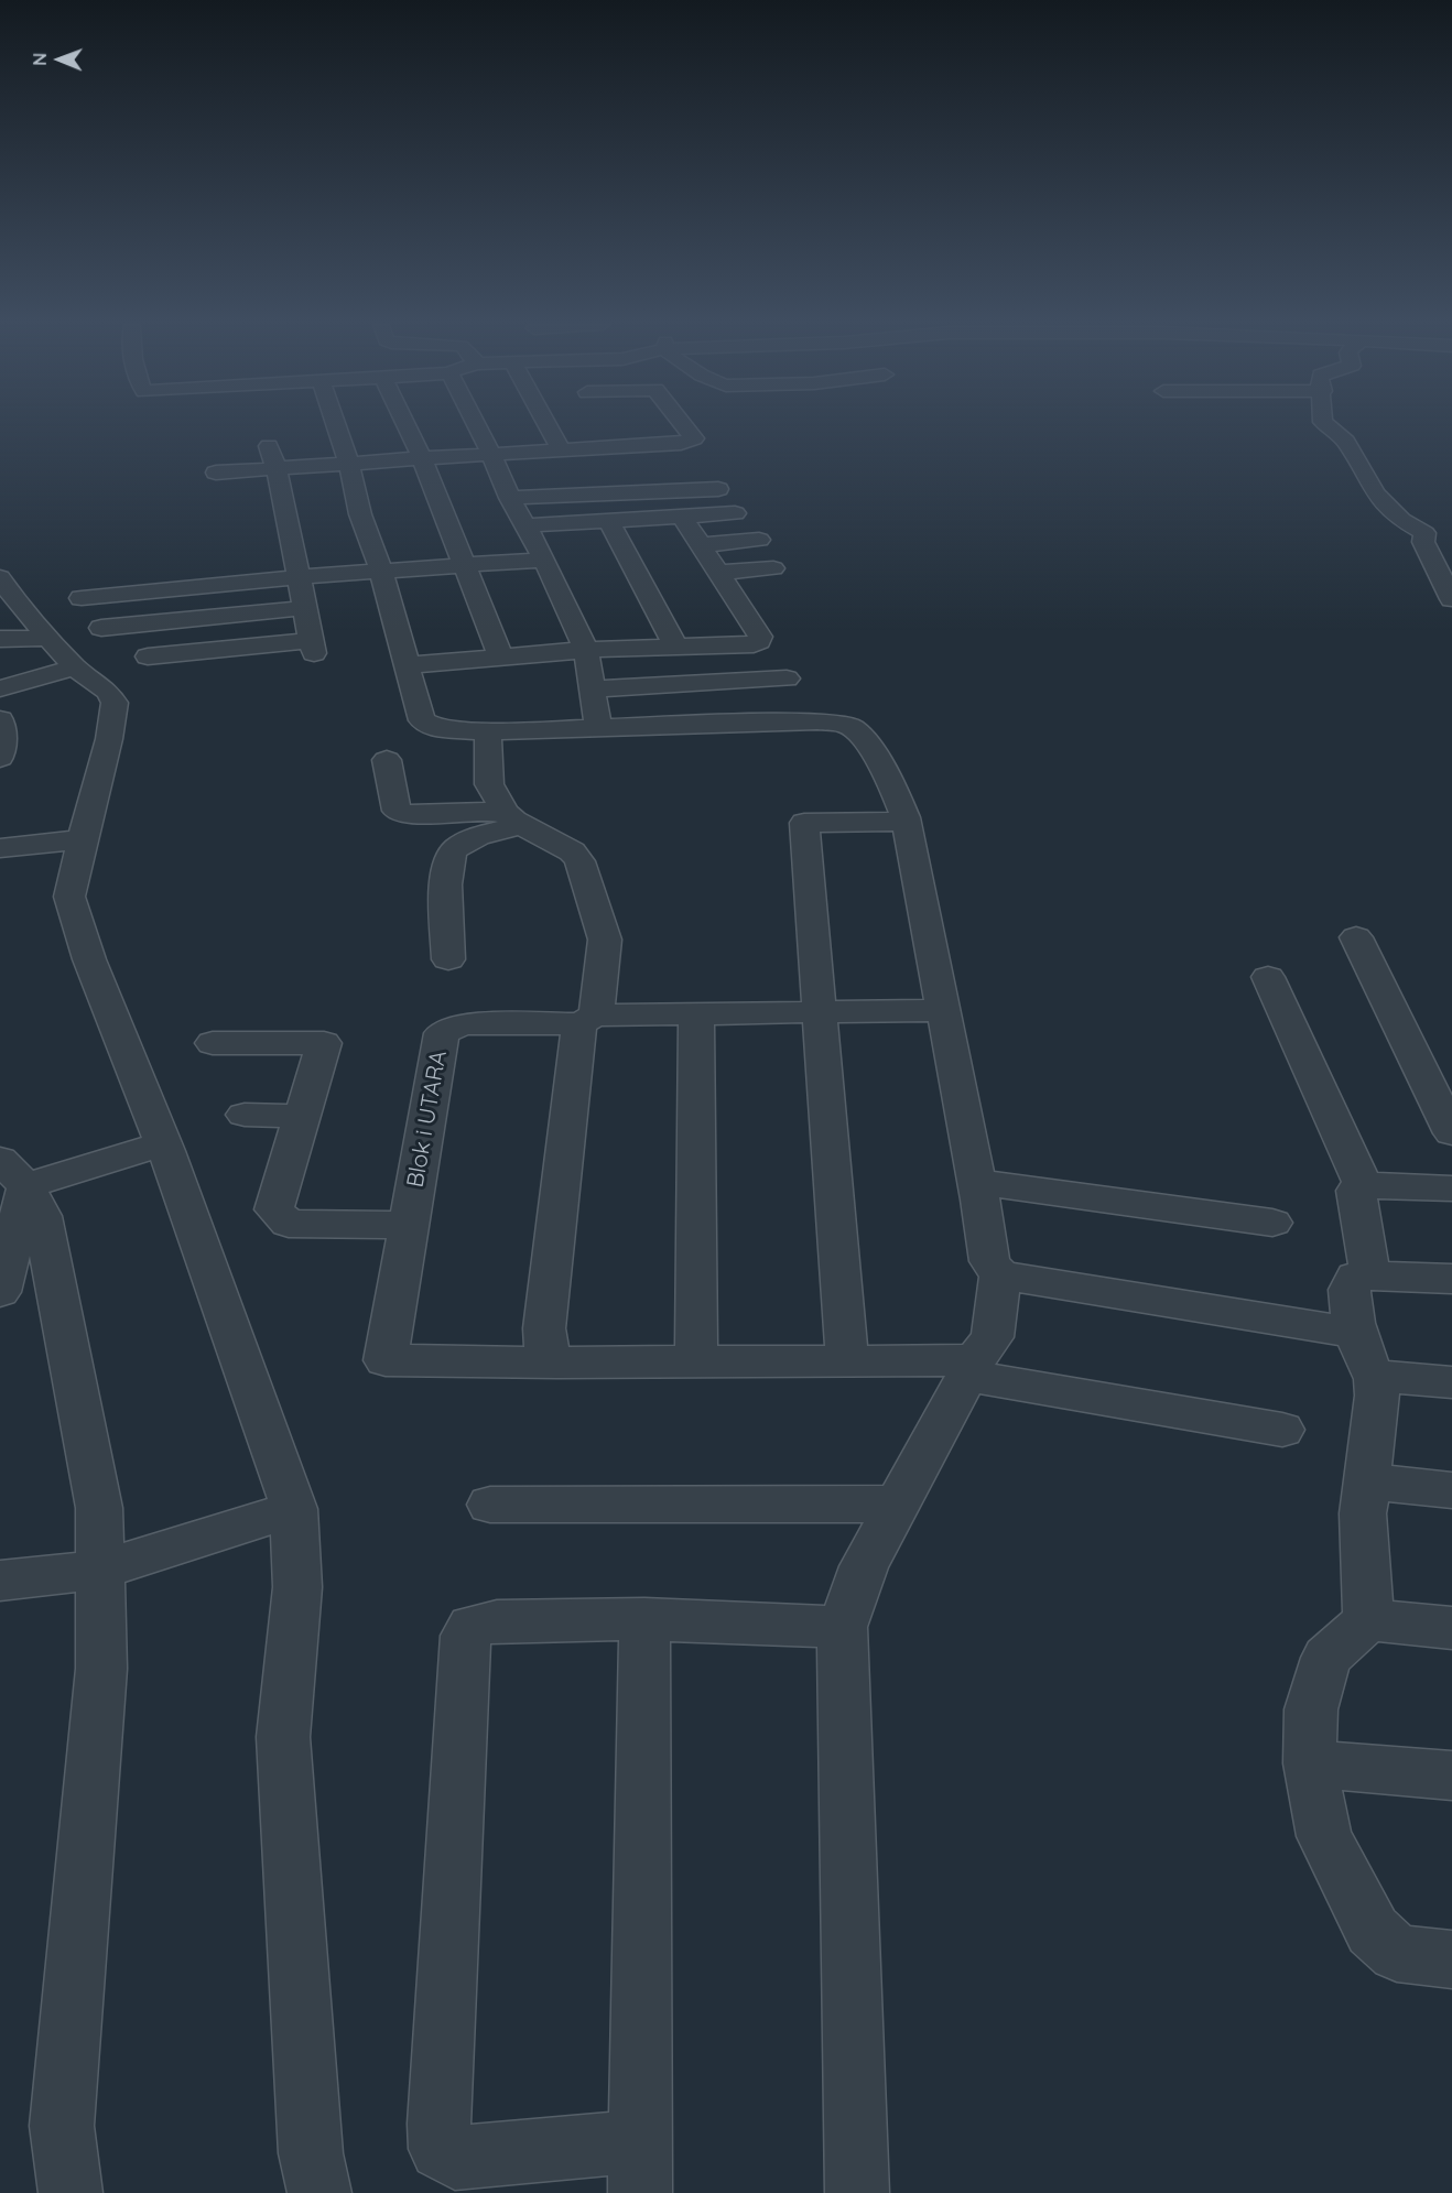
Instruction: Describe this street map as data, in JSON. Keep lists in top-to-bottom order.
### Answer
{
  "streets": {
    "street": ["Blok i UTARA"]
  },
  "north": "left"
}
